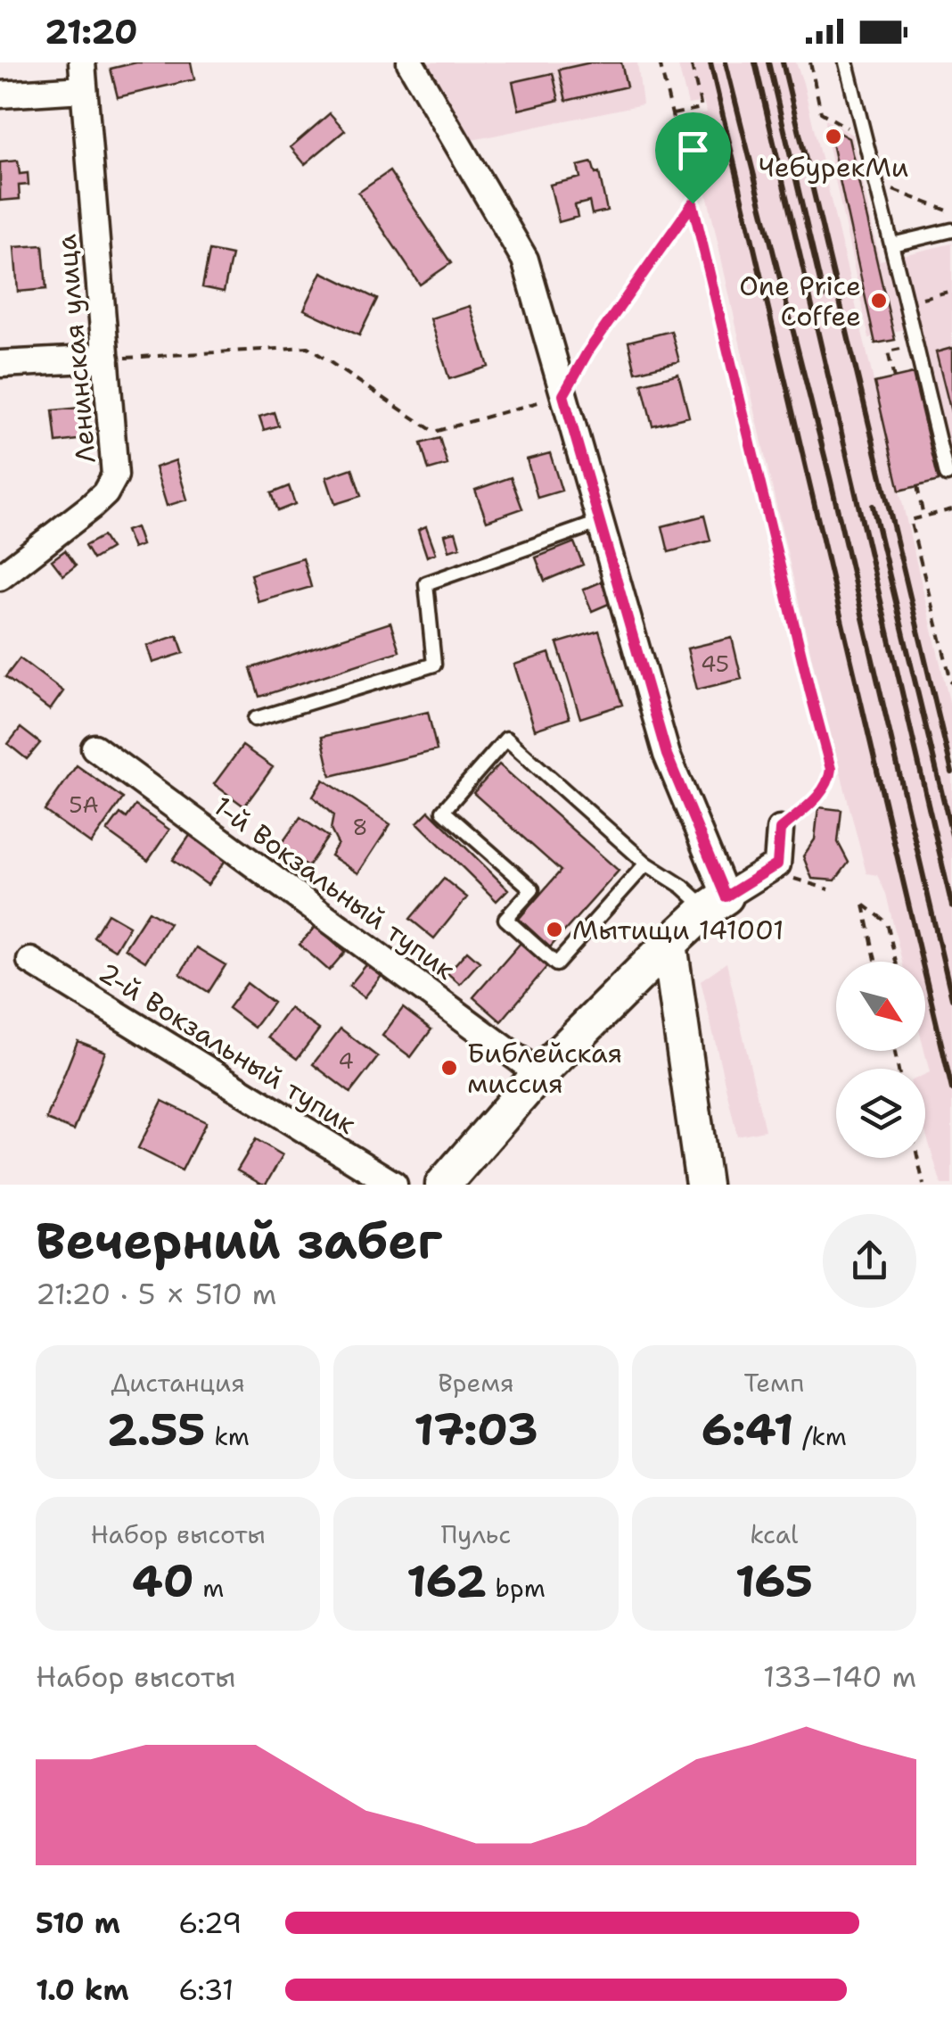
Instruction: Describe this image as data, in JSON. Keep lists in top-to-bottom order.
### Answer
{
  "streets": {
    "street": ["Ленинская улица", "1-й Вокзальный тупик", "2-й Вокзальный тупик"]
  },
  "places": [
    "ЧебурекМи",
    "One Price Coffee",
    "Мытищи 141001",
    "Библейская миссия"
  ],
  "house_numbers": [
    "45",
    "5A",
    "8",
    "4"
  ],
  "north": "bottom right",
  "page": {
    "status": "21:20",
    "heading": ["Вечерний забег", "21:20 · 5 × 510 m"],
    "stats": [
      ["Дистанция", "2.55 km"],
      ["Время", "17:03"],
      ["Темп", "6:41 /km"],
      ["Набор высоты", "40 m"],
      ["Пульс", "162 bpm"],
      ["kcal", "165"]
    ],
    "chart": ["Набор высоты", "133–140 m"],
    "list": [
      {
        "name": "510 m",
        "note": "6:29"
      },
      {
        "name": "1.0 km",
        "note": "6:31"
      }
    ]
  }
}
